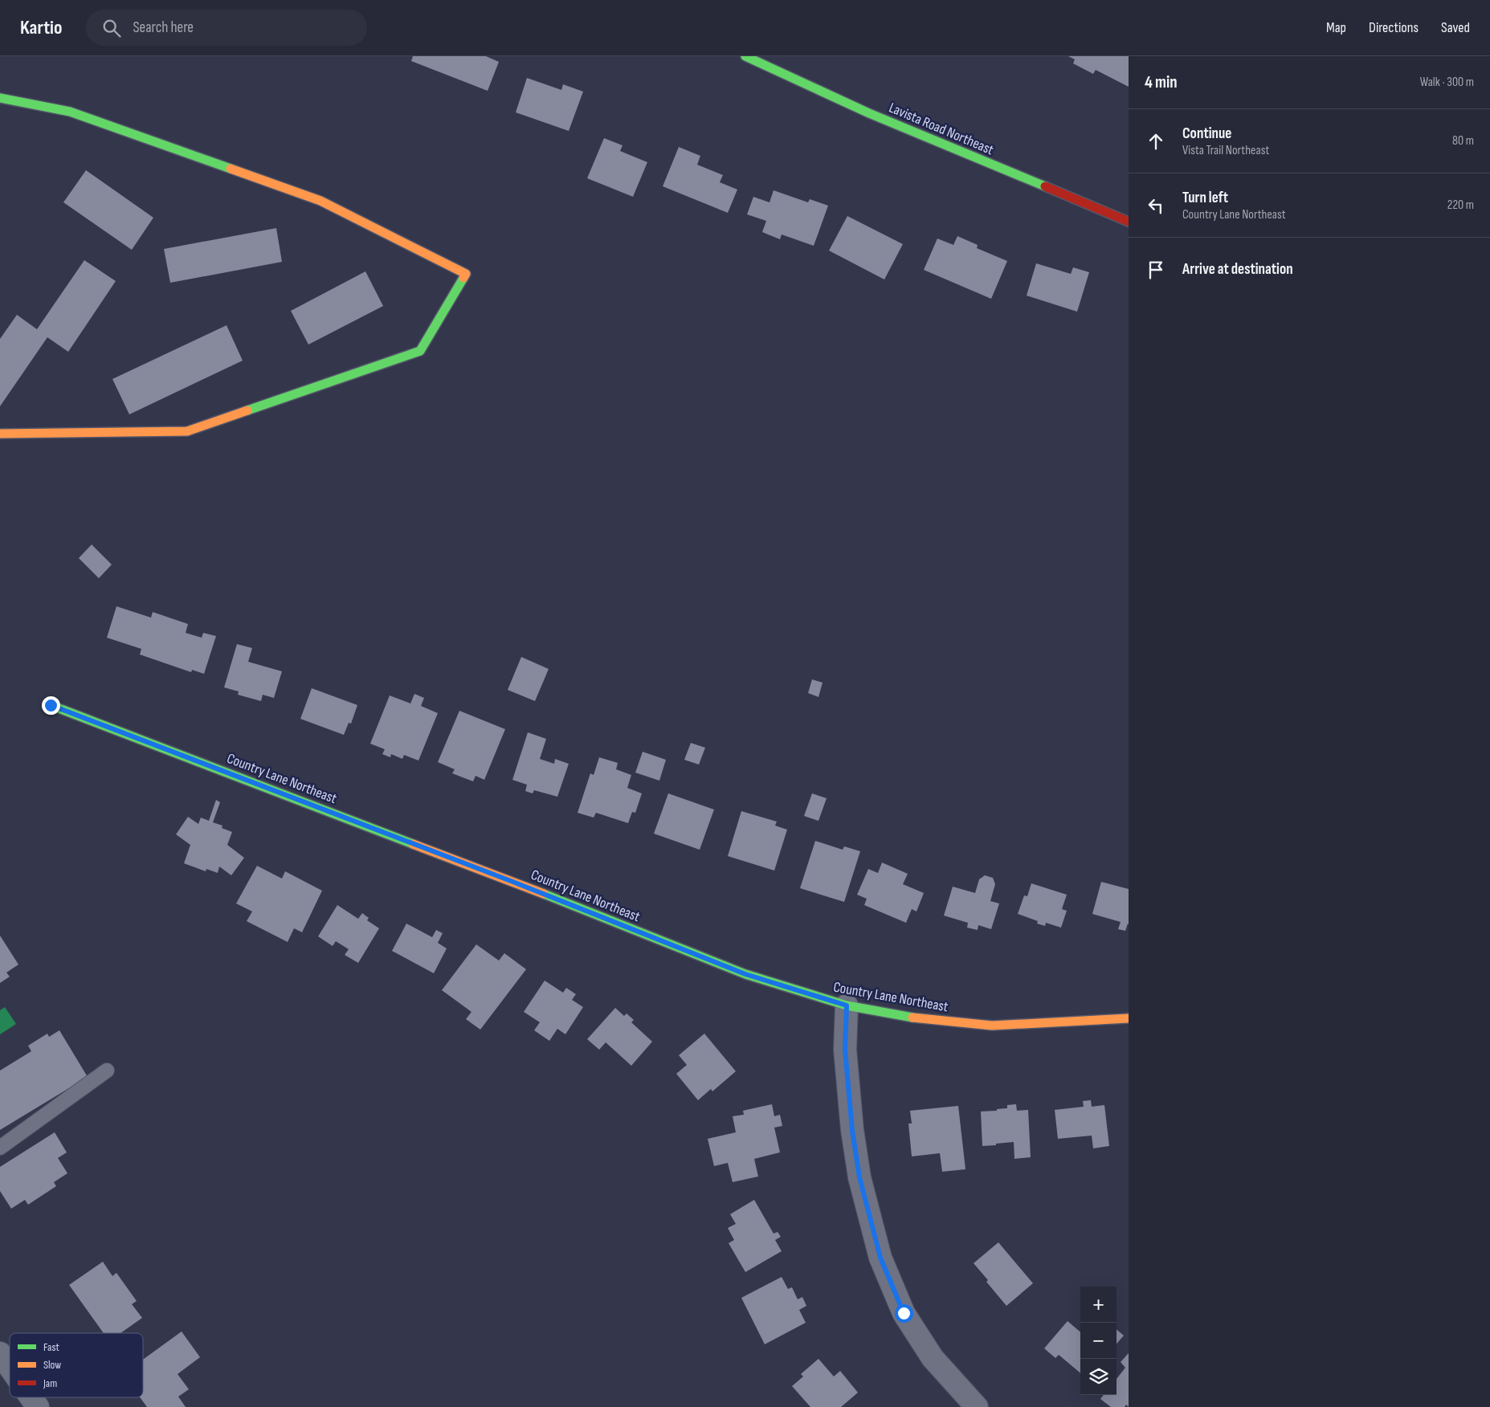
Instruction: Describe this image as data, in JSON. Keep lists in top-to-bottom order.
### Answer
{
  "streets": {
    "street": ["Lavista Road Northeast", "Country Lane Northeast"]
  },
  "legend": ["Fast", "Slow", "Jam"],
  "page": {
    "header": "Kartio",
    "search": "Search here",
    "nav": ["Map", "Directions", "Saved"],
    "heading": ["4 min", "Walk · 300 m"],
    "list": [
      ["Continue", "Vista Trail Northeast", "80 m"],
      ["Turn left", "Country Lane Northeast", "220 m"],
      "Arrive at destination"
    ],
    "map_buttons": ["+", "−"]
  }
}
